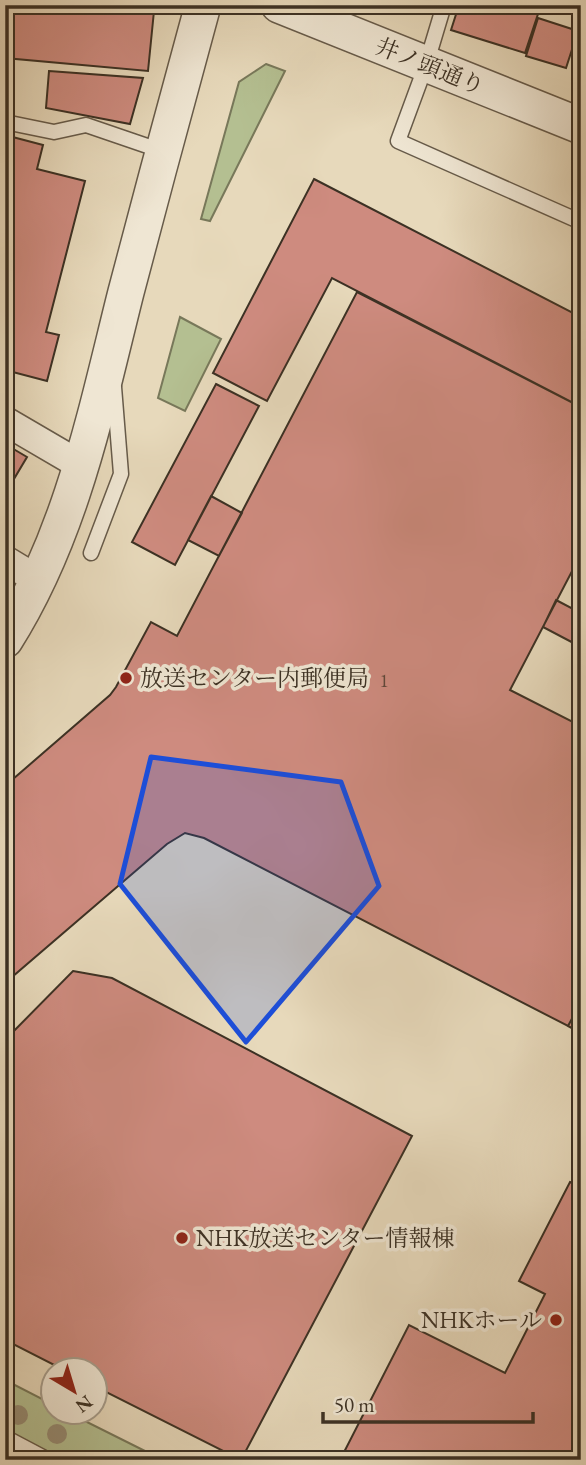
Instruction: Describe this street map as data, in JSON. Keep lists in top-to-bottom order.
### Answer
{
  "streets": {
    "street": ["井ノ頭通り"]
  },
  "places": ["放送センター内郵便局", "NHK放送センター情報棟", "NHKホール"],
  "house_numbers": ["1"],
  "scale_bar": "50 m",
  "north": "bottom right"
}
